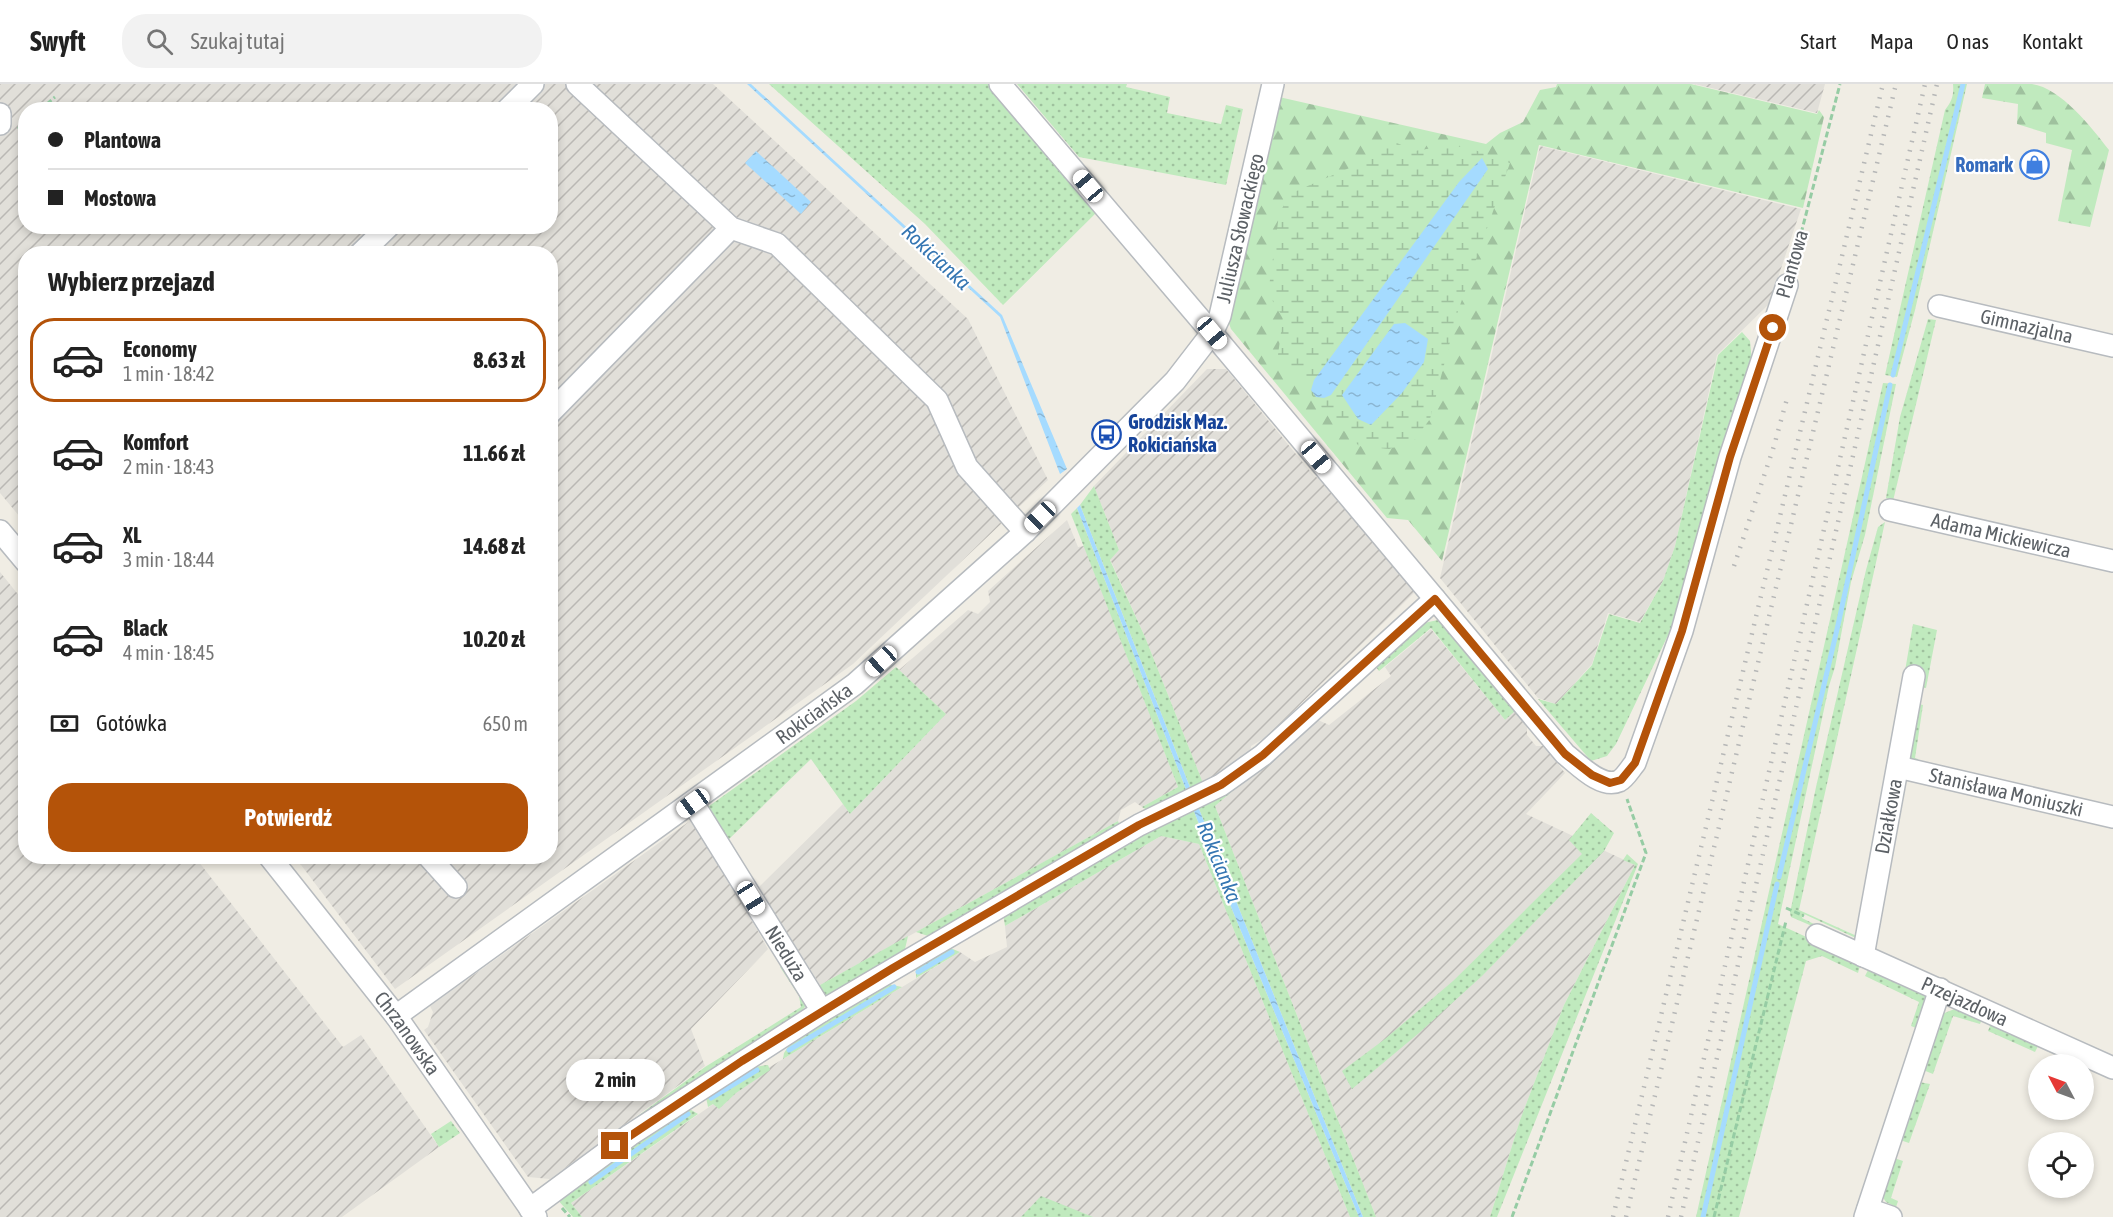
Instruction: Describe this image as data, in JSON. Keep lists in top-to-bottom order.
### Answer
{
  "streets": {
    "street": [
      "Juliusza Słowackiego",
      "Plantowa",
      "Gimnazjalna",
      "Adama Mickiewicza",
      "Rokiciańska",
      "Stanisława Moniuszki",
      "Działkowa",
      "Nieduża",
      "Przejazdowa",
      "Chrzanowska"
    ]
  },
  "crossings": [
    ["Juliusza Słowackiego", "Rokiciańska"],
    ["Rokiciańska", "Nieduża"],
    ["Rokiciańska", "Chrzanowska"],
    ["Stanisława Moniuszki", "Działkowa"],
    ["Działkowa", "Przejazdowa"]
  ],
  "water": ["Rokicianka"],
  "places": {
    "shop": ["Romark"],
    "bus stop": ["Grodzisk Maz. Rokiciańska"]
  },
  "north": "top left",
  "page": {
    "header": "Swyft",
    "search": "Szukaj tutaj",
    "nav": [
      "Start",
      "Mapa",
      "O nas",
      "Kontakt"
    ],
    "banner": ["Plantowa", "Mostowa"],
    "heading": "Wybierz przejazd",
    "list": [
      {
        "name": "Economy",
        "note": "1 min · 18:42",
        "value": "8.63 zł"
      },
      {
        "name": "Komfort",
        "note": "2 min · 18:43",
        "value": "11.66 zł"
      },
      {
        "name": "XL",
        "note": "3 min · 18:44",
        "value": "14.68 zł"
      },
      {
        "name": "Black",
        "note": "4 min · 18:45",
        "value": "10.20 zł"
      }
    ],
    "pay": ["Gotówka", "650 m"],
    "buttons": "Potwierdź",
    "bubble": "2 min"
  }
}
